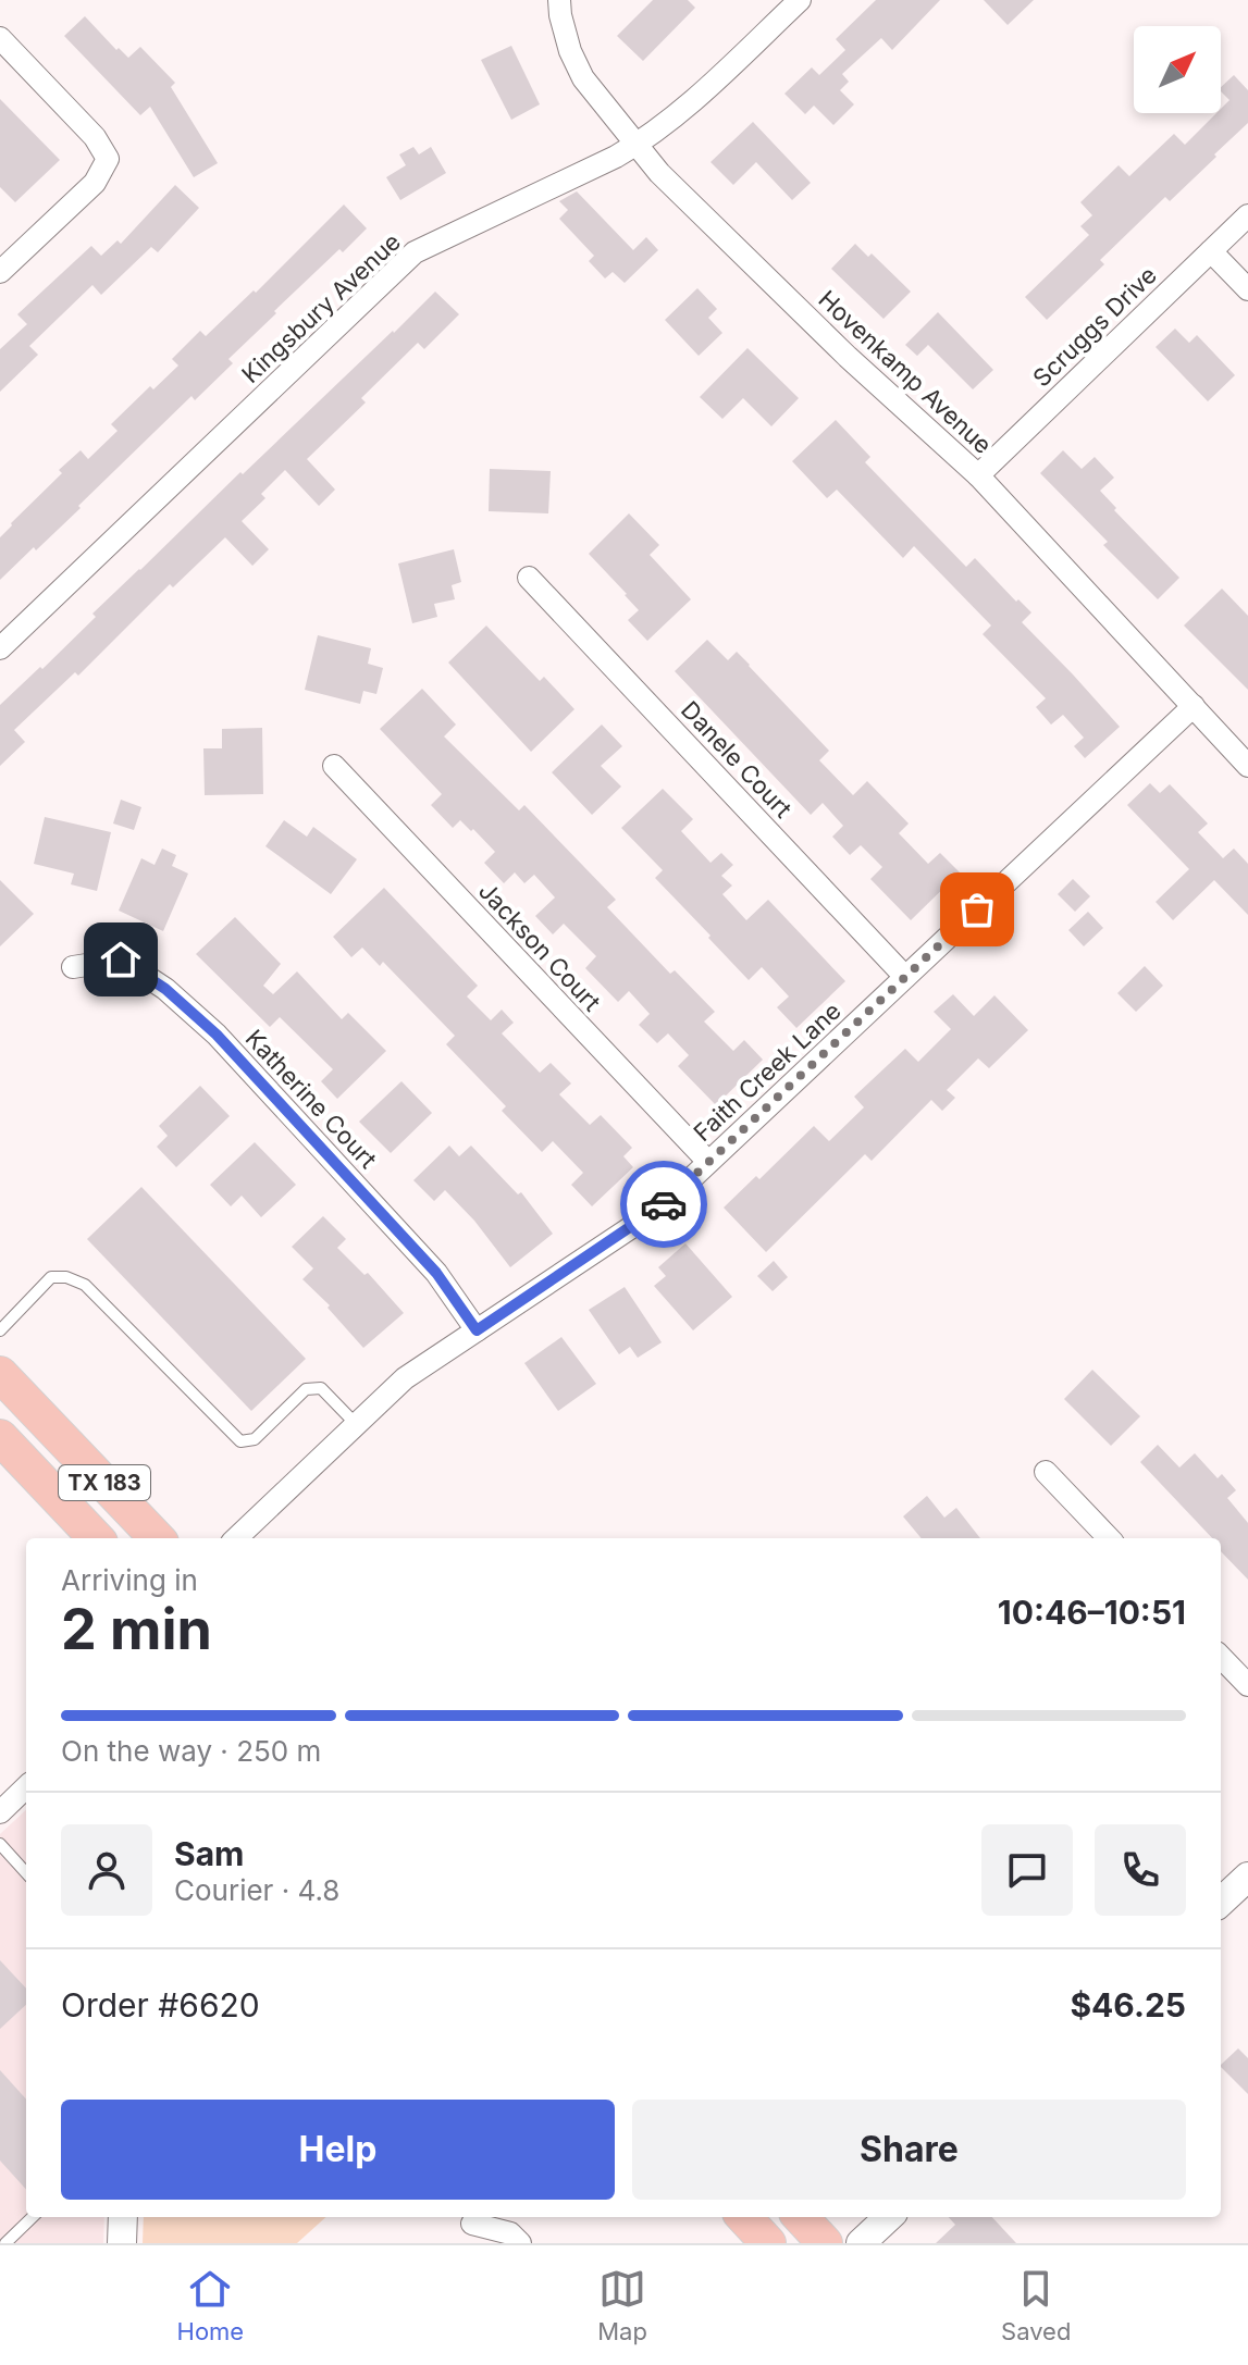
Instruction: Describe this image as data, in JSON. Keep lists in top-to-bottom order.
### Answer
{
  "streets": {
    "main road": ["TX 183"],
    "street": [
      "Kingsbury Avenue",
      "Scruggs Drive",
      "Hovenkamp Avenue",
      "Danele Court",
      "Jackson Court",
      "Faith Creek Lane",
      "Katherine Court"
    ]
  },
  "crossings": [
    ["Kingsbury Avenue", "Hovenkamp Avenue"],
    ["Scruggs Drive", "Hovenkamp Avenue"],
    ["Hovenkamp Avenue", "Faith Creek Lane"],
    ["Danele Court", "Faith Creek Lane"],
    ["Jackson Court", "Faith Creek Lane"],
    ["Faith Creek Lane", "Katherine Court"]
  ],
  "north": "top right",
  "page": {
    "heading": ["2 min", "Arriving in", "10:46–10:51"],
    "panel": [
      "Sam",
      "Courier · 4.8",
      "Order #6620",
      "$46.25"
    ],
    "bar": "On the way · 250 m",
    "buttons": ["Help", "Share"],
    "tabs": ["Home", "Map", "Saved"]
  }
}
